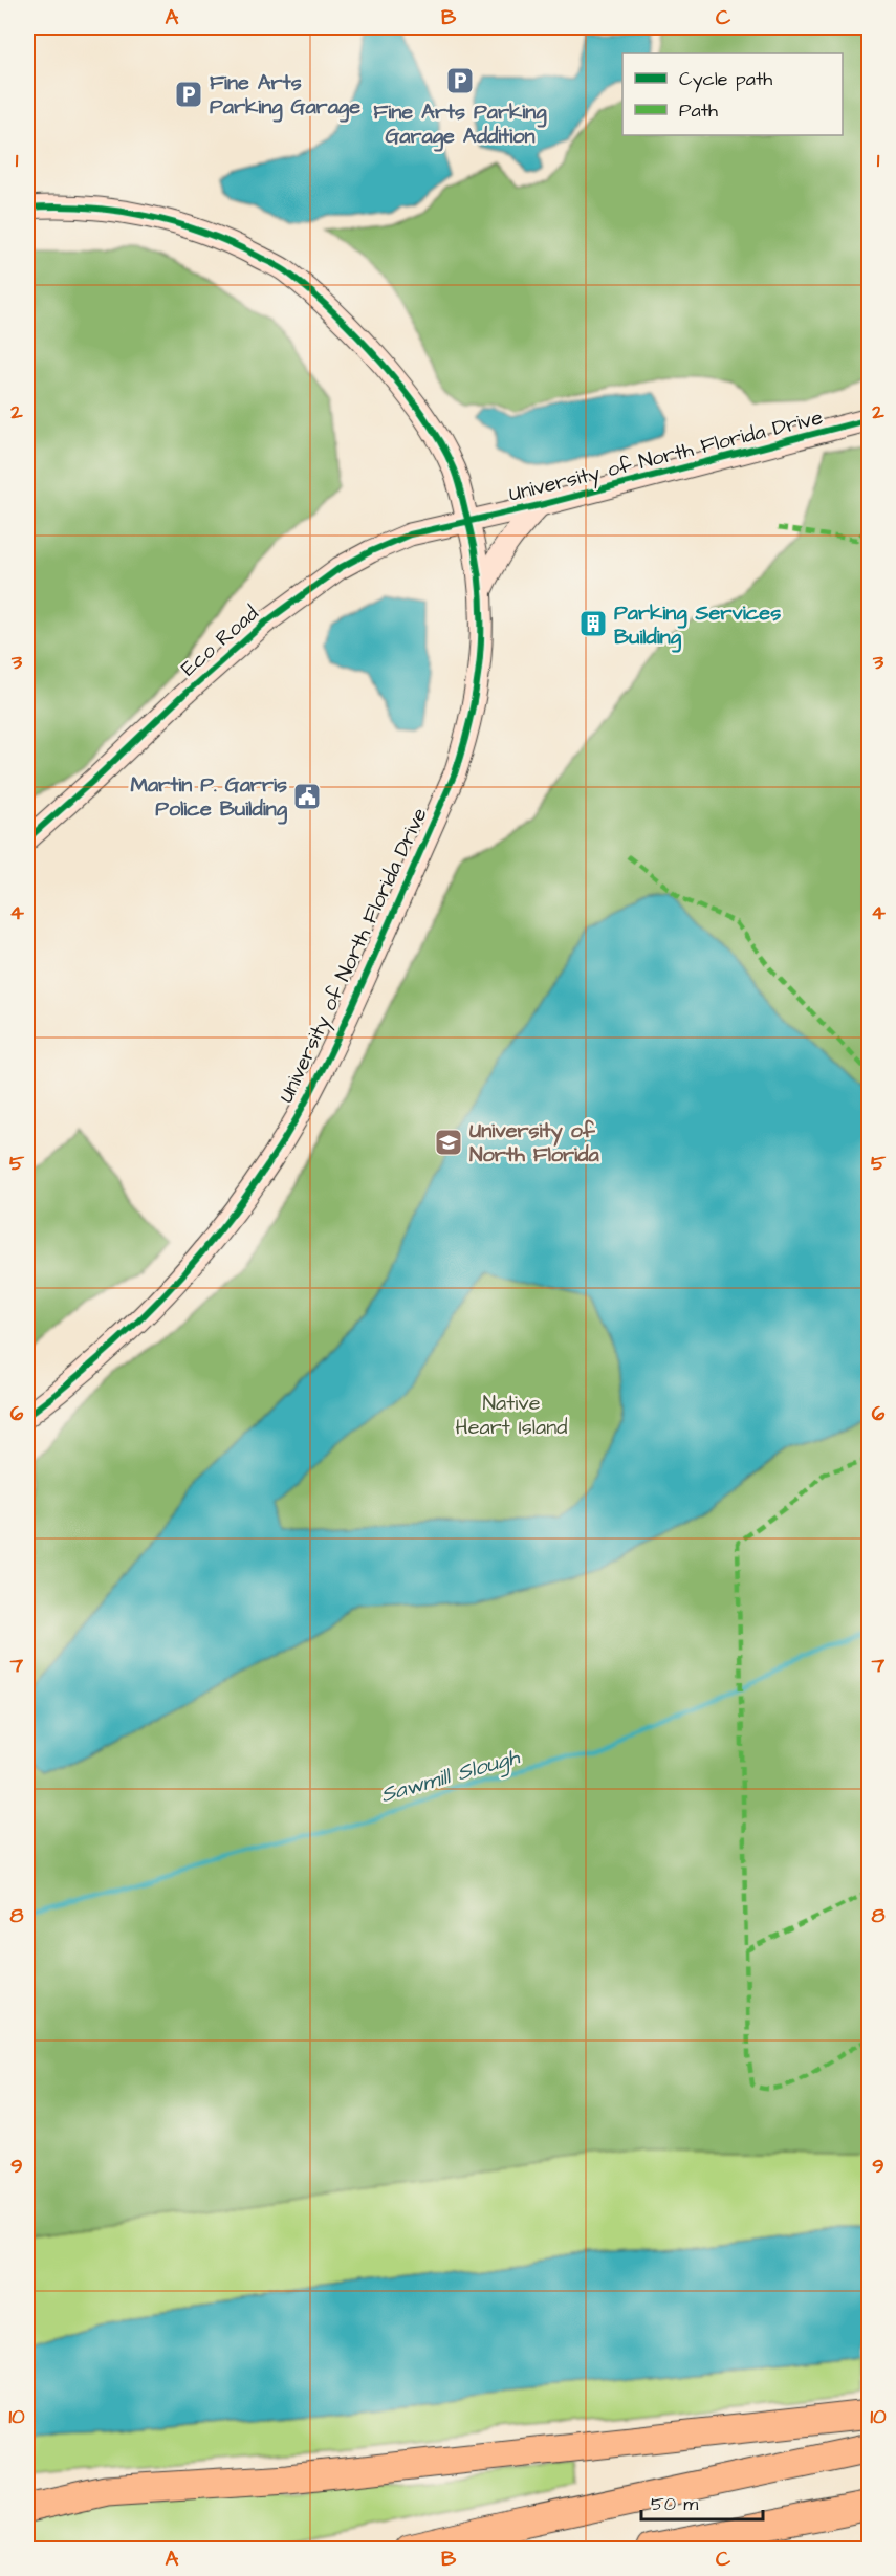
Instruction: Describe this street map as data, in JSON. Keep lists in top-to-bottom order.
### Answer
{
  "streets": {
    "street": ["University of North Florida Drive", "Eco Road"]
  },
  "crossings": [
    ["University of North Florida Drive", "Eco Road"]
  ],
  "water": ["Sawmill Slough"],
  "parks": ["Native Heart Island"],
  "places": {
    "parking": ["Fine Arts Parking Garage Addition", "Fine Arts Parking Garage"],
    "building": ["Parking Services Building"],
    "public building": ["Martin P. Garris Police Building"],
    "school or university": ["University of North Florida"]
  },
  "legend": ["Cycle path", "Path"],
  "scale_bar": "50 m",
  "grid": {
    "columns": ["A", "B", "C"],
    "rows": [
      "1",
      "2",
      "3",
      "4",
      "5",
      "6",
      "7",
      "8",
      "9",
      "10"
    ]
  }
}
